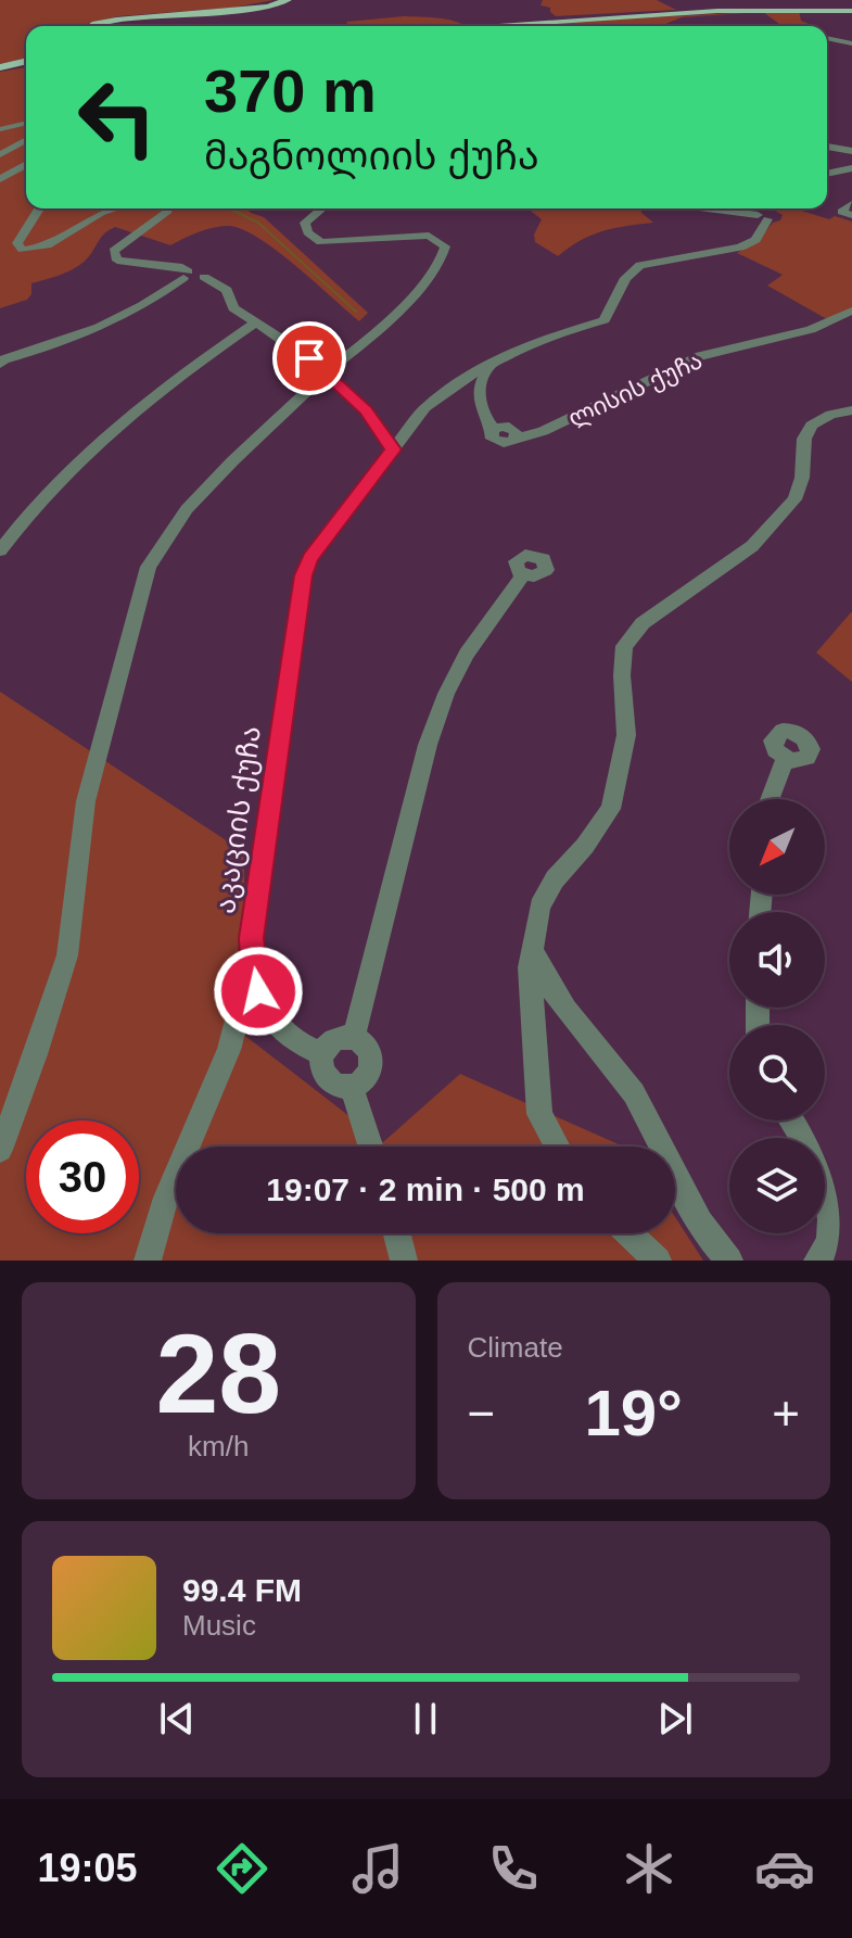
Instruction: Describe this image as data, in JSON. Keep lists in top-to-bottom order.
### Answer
{
  "streets": {
    "street": ["ლისის ქუჩა", "აკაციის ქუჩა"]
  },
  "crossings": [
    ["ლისის ქუჩა", "აკაციის ქუჩა"]
  ],
  "north": "bottom left",
  "page": {
    "turn": ["370 m", "მაგნოლიის ქუჩა"],
    "limit": "30",
    "trip": "19:07 · 2 min · 500 m",
    "tile": [
      ["28", "km/h"],
      "Climate"
    ],
    "heat": ["−", "19°", "+"],
    "song": ["99.4 FM", "Music"],
    "tabs": "19:05"
  }
}
